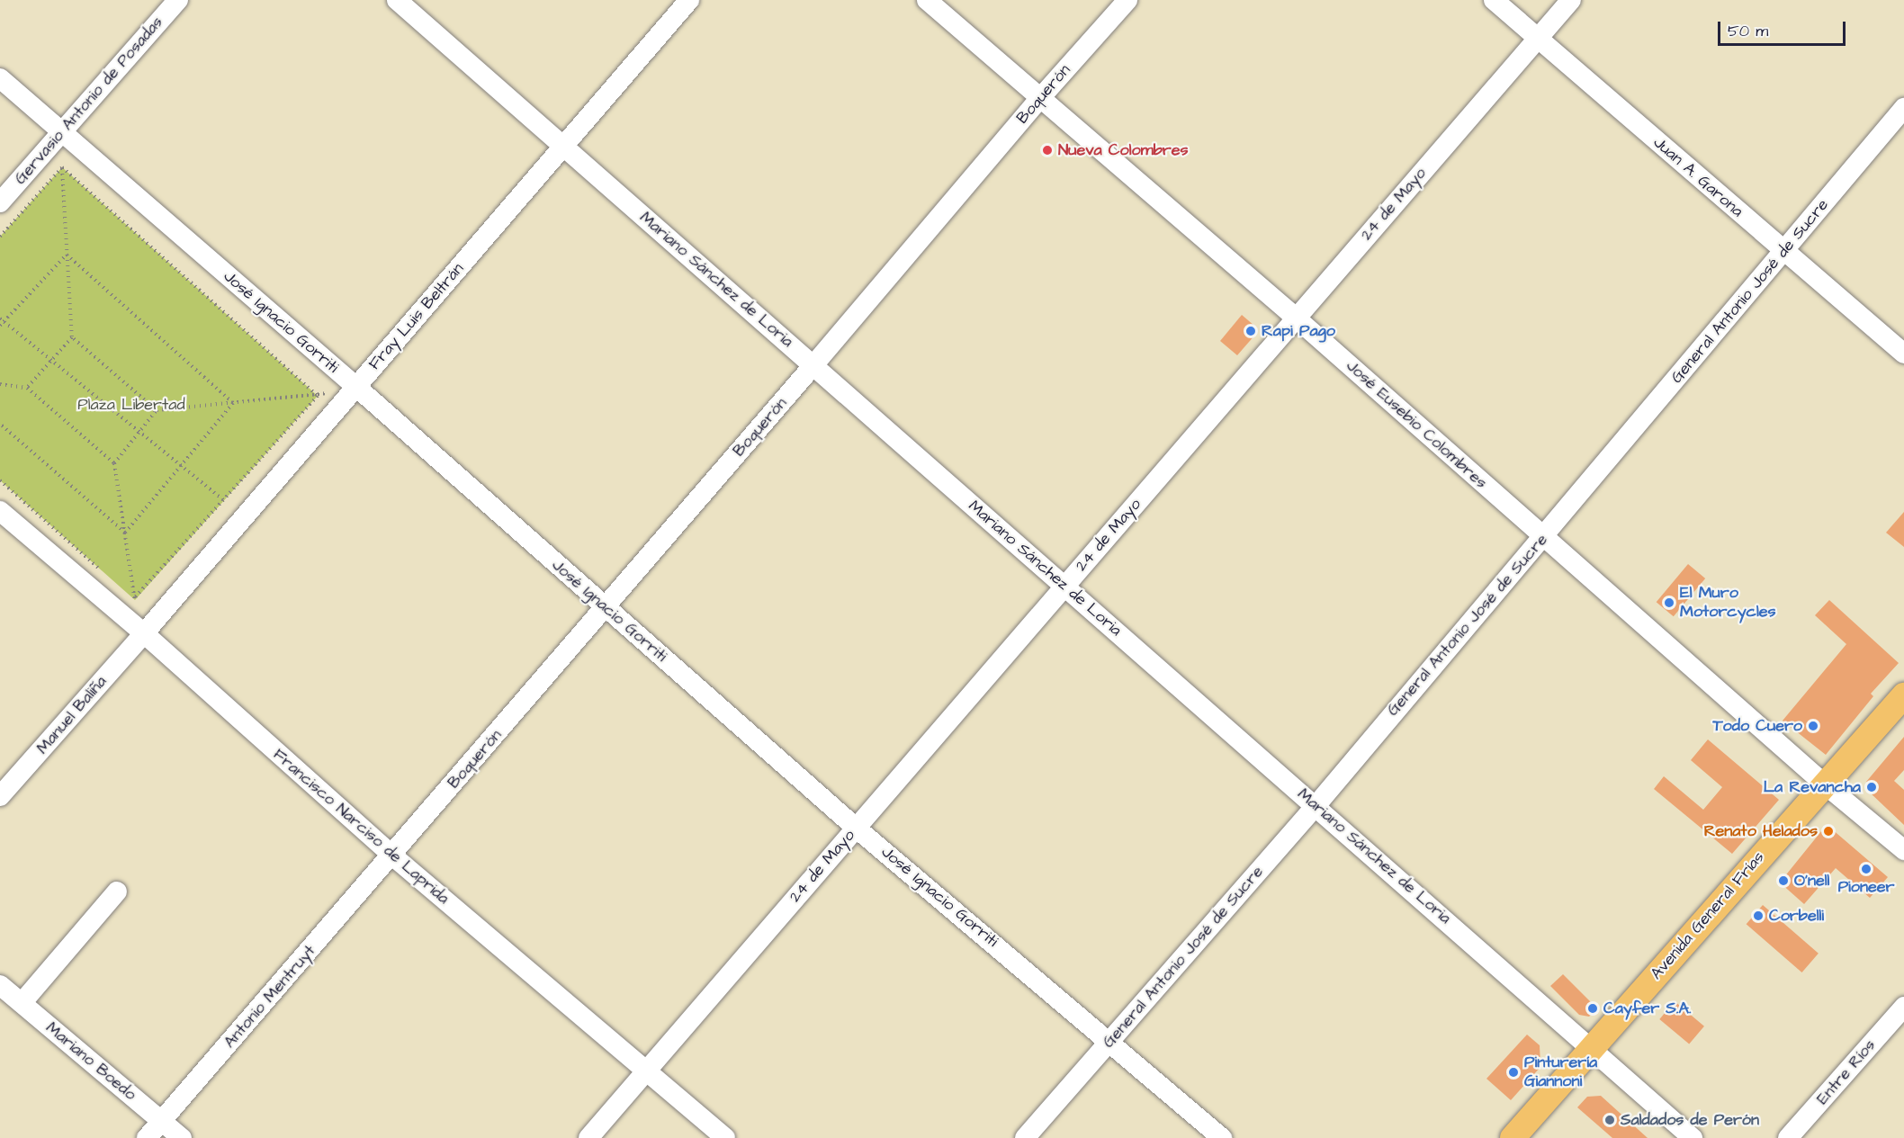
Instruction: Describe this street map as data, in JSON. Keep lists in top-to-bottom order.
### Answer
{
  "streets": {
    "main road": ["Avenida General Frías"],
    "street": [
      "Boquerón",
      "Gervasio Antonio de Posadas",
      "Juan A. Garona",
      "24 de Mayo",
      "Mariano Sánchez de Loria",
      "General Antonio José de Sucre",
      "Fray Luis Beltrán",
      "José Ignacio Gorriti",
      "José Eusebio Colombres",
      "Manuel Baliña",
      "Francisco Narciso de Laprida",
      "Antonio Mentruyt",
      "Mariano Boedo",
      "Entre Ríos"
    ]
  },
  "crossings": [
    ["Boquerón", "Mariano Sánchez de Loria"],
    ["Boquerón", "José Ignacio Gorriti"],
    ["Boquerón", "José Eusebio Colombres"],
    ["Boquerón", "Francisco Narciso de Laprida"],
    ["Boquerón", "Antonio Mentruyt"],
    ["Gervasio Antonio de Posadas", "José Ignacio Gorriti"],
    ["Juan A. Garona", "24 de Mayo"],
    ["Juan A. Garona", "General Antonio José de Sucre"],
    ["24 de Mayo", "Mariano Sánchez de Loria"],
    ["24 de Mayo", "José Ignacio Gorriti"],
    ["24 de Mayo", "José Eusebio Colombres"],
    ["24 de Mayo", "Francisco Narciso de Laprida"],
    ["Mariano Sánchez de Loria", "General Antonio José de Sucre"],
    ["Mariano Sánchez de Loria", "Fray Luis Beltrán"],
    ["Mariano Sánchez de Loria", "Avenida General Frías"],
    ["General Antonio José de Sucre", "José Ignacio Gorriti"],
    ["General Antonio José de Sucre", "José Eusebio Colombres"],
    ["Fray Luis Beltrán", "José Ignacio Gorriti"],
    ["Fray Luis Beltrán", "Manuel Baliña"],
    ["Fray Luis Beltrán", "Francisco Narciso de Laprida"],
    ["José Eusebio Colombres", "Avenida General Frías"],
    ["Manuel Baliña", "Francisco Narciso de Laprida"],
    ["Francisco Narciso de Laprida", "Antonio Mentruyt"],
    ["Antonio Mentruyt", "Mariano Boedo"]
  ],
  "parks": ["Plaza Libertad"],
  "places": [
    "Nueva Colombres",
    "Rapi Pago",
    "El Muro Motorcycles",
    "Todo Cuero",
    "La Revancha",
    "Renato Helados",
    "Pioneer",
    "O'nell",
    "Corbelli",
    "Cayfer S.A.",
    "Pinturería Giannoni",
    "Saldados de Perón"
  ],
  "scale_bar": "50 m"
}
